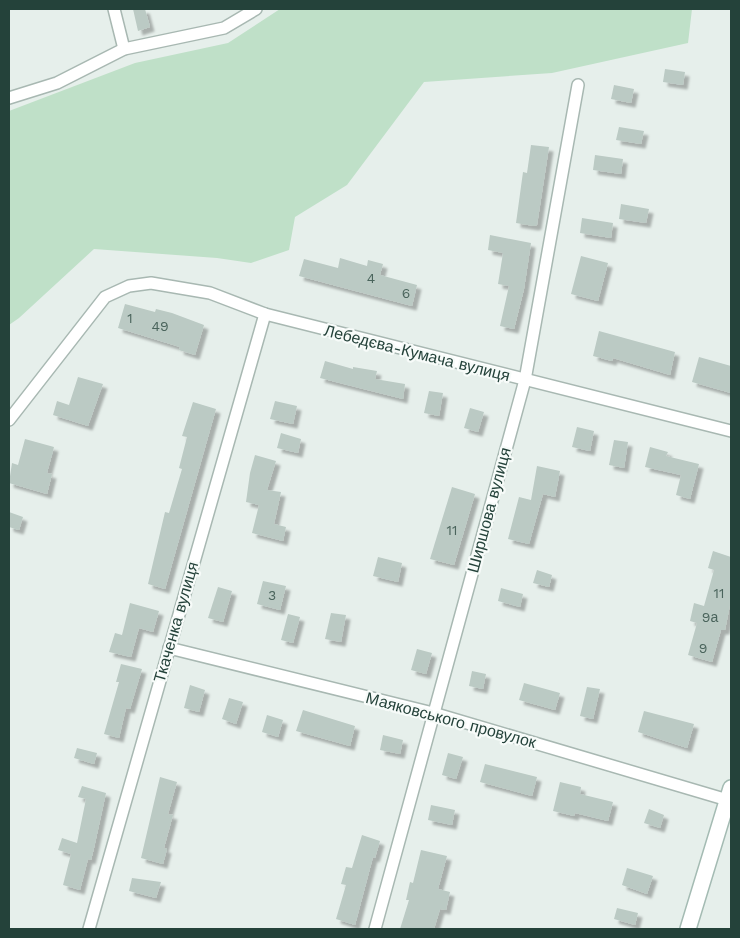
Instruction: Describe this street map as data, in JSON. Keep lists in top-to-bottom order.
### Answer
{
  "streets": {
    "street": [
      "Лебедєва-Кумача вулиця",
      "Ширшова вулиця",
      "Ткаченка вулиця",
      "Маяковського провулок"
    ]
  },
  "crossings": [
    ["Лебедєва-Кумача вулиця", "Ширшова вулиця"],
    ["Лебедєва-Кумача вулиця", "Ткаченка вулиця"],
    ["Ширшова вулиця", "Маяковського провулок"],
    ["Ткаченка вулиця", "Маяковського провулок"]
  ],
  "house_numbers": [
    "4",
    "6",
    "1",
    "49",
    "11",
    "11",
    "3",
    "9а",
    "9"
  ]
}
